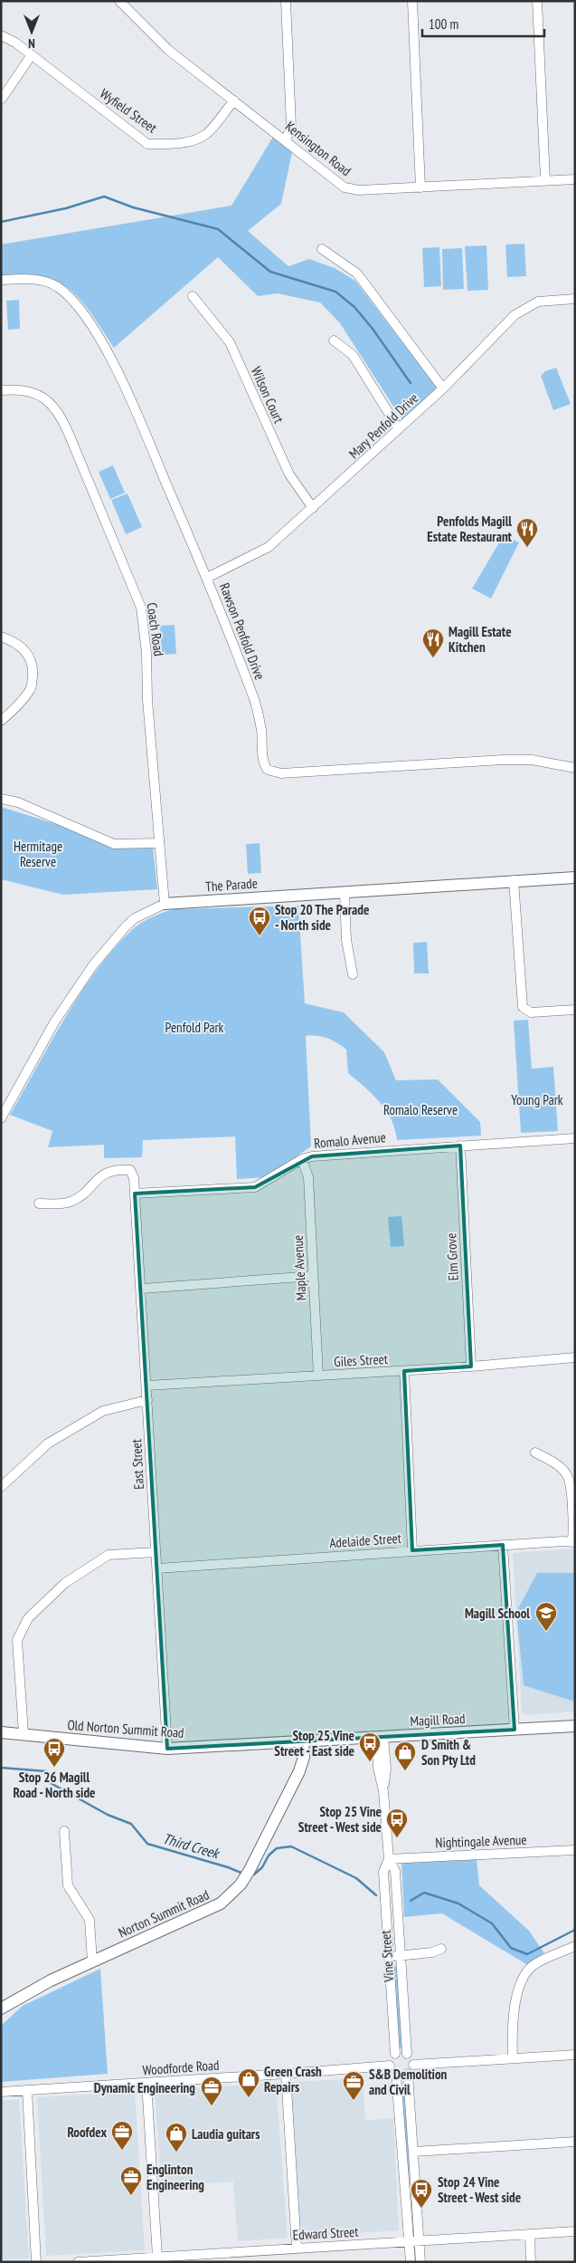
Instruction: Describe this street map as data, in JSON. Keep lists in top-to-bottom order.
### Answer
{
  "streets": {
    "main road": [
      "The Parade",
      "Magill Road",
      "Old Norton Summit Road",
      "Norton Summit Road"
    ],
    "street": [
      "Wyfield Street",
      "Kensington Road",
      "Wilson Court",
      "Mary Penfold Drive",
      "Coach Road",
      "Rawson Penfold Drive",
      "Romalo Avenue",
      "Elm Grove",
      "Maple Avenue",
      "Giles Street",
      "East Street",
      "Adelaide Street",
      "Nightingale Avenue",
      "Vine Street",
      "Woodforde Road",
      "Edward Street"
    ]
  },
  "crossings": [
    ["Wyfield Street", "Kensington Road"],
    ["Wilson Court", "Mary Penfold Drive"],
    ["Mary Penfold Drive", "Rawson Penfold Drive"],
    ["Coach Road", "The Parade"],
    ["Romalo Avenue", "Elm Grove"],
    ["Romalo Avenue", "Maple Avenue"],
    ["Romalo Avenue", "East Street"],
    ["Elm Grove", "Giles Street"],
    ["Maple Avenue", "Giles Street"],
    ["Giles Street", "East Street"],
    ["East Street", "Adelaide Street"],
    ["East Street", "Old Norton Summit Road"],
    ["Magill Road", "Old Norton Summit Road"],
    ["Magill Road", "Norton Summit Road"],
    ["Magill Road", "Vine Street"],
    ["Old Norton Summit Road", "Norton Summit Road"],
    ["Nightingale Avenue", "Vine Street"],
    ["Vine Street", "Woodforde Road"]
  ],
  "water": ["Third Creek"],
  "parks": [
    "Hermitage Reserve",
    "Penfold Park",
    "Young Park",
    "Romalo Reserve"
  ],
  "places": {
    "restaurant": ["Penfolds Magill Estate Restaurant", "Magill Estate Kitchen"],
    "bus stop": [
      "Stop 20 The Parade - North side",
      "Stop 25 Vine Street - East side",
      "Stop 26 Magill Road - North side",
      "Stop 25 Vine Street - West side",
      "Stop 24 Vine Street - West side"
    ],
    "school or university": ["Magill School"],
    "shop": ["D Smith & Son Pty Ltd", "Green Crash Repairs", "Laudia guitars"],
    "office": [
      "S&B Demolition and Civil",
      "Dynamic Engineering",
      "Roofdex",
      "Englinton Engineering"
    ]
  },
  "scale_bar": "100 m",
  "north": "bottom"
}
